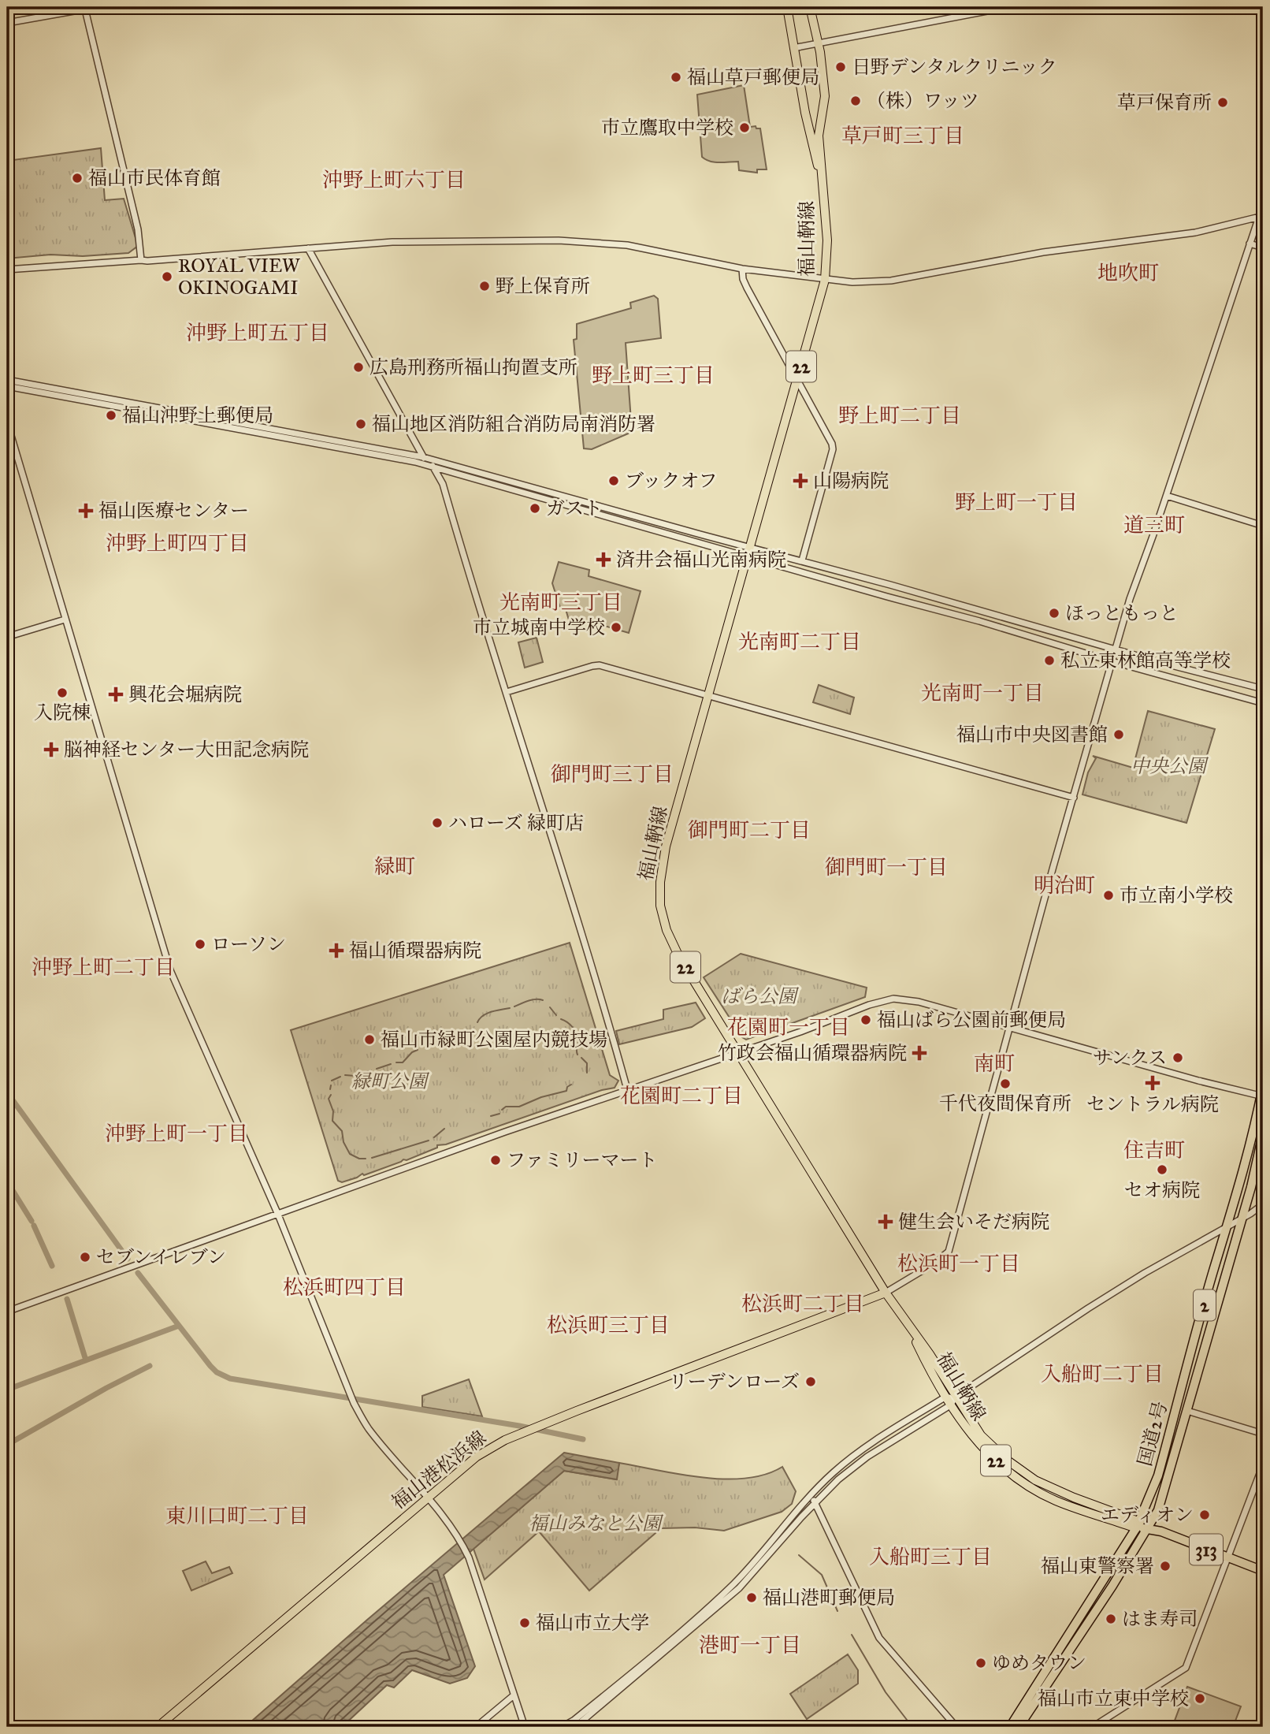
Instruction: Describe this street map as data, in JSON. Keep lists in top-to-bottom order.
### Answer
{
  "streets": {
    "highway": ["2", "国道2号", "313"],
    "main road": ["福山鞆線", "22", "福山港松浜線"]
  },
  "crossings": [
    ["福山鞆線", "国道2号"],
    ["福山鞆線", "福山港松浜線"],
    ["福山鞆線", "313"],
    ["国道2号", "313"]
  ],
  "districts": [
    "草戸町三丁目",
    "沖野上町六丁目",
    "地吹町",
    "沖野上町五丁目",
    "野上町三丁目",
    "野上町二丁目",
    "野上町一丁目",
    "道三町",
    "沖野上町四丁目",
    "光南町三丁目",
    "光南町二丁目",
    "光南町一丁目",
    "御門町三丁目",
    "御門町二丁目",
    "緑町",
    "御門町一丁目",
    "明治町",
    "沖野上町二丁目",
    "花園町一丁目",
    "南町",
    "花園町二丁目",
    "沖野上町一丁目",
    "住吉町",
    "松浜町一丁目",
    "松浜町四丁目",
    "松浜町二丁目",
    "松浜町三丁目",
    "入船町二丁目",
    "東川口町二丁目",
    "入船町三丁目",
    "港町一丁目"
  ],
  "parks": [
    "中央公園",
    "ばら公園",
    "緑町公園",
    "福山みなと公園"
  ],
  "places": {
    "other": [
      "日野デンタルクリニック",
      "福山草戸郵便局",
      "（株）ワッツ",
      "草戸保育所",
      "市立鷹取中学校",
      "福山市民体育館",
      "ROYAL VIEW OKINOGAMI",
      "野上保育所",
      "広島刑務所福山拘置支所",
      "福山沖野上郵便局",
      "福山地区消防組合消防局南消防署",
      "ブックオフ",
      "ガスト",
      "ほっともっと",
      "市立城南中学校",
      "私立東林館高等学校",
      "入院棟",
      "福山市中央図書館",
      "ハローズ 緑町店",
      "市立南小学校",
      "ローソン",
      "福山ばら公園前郵便局",
      "福山市緑町公園屋内競技場",
      "サンクス",
      "千代夜間保育所",
      "ファミリーマート",
      "セオ病院",
      "セブンイレブン",
      "リーデンローズ",
      "エディオン",
      "福山東警察署",
      "福山港町郵便局",
      "はま寿司",
      "福山市立大学",
      "ゆめタウン",
      "福山市立東中学校"
    ],
    "health": [
      "山陽病院",
      "福山医療センター",
      "済井会福山光南病院",
      "興花会堀病院",
      "脳神経センター大田記念病院",
      "福山循環器病院",
      "竹政会福山循環器病院",
      "セントラル病院",
      "健生会いそだ病院"
    ]
  }
}
